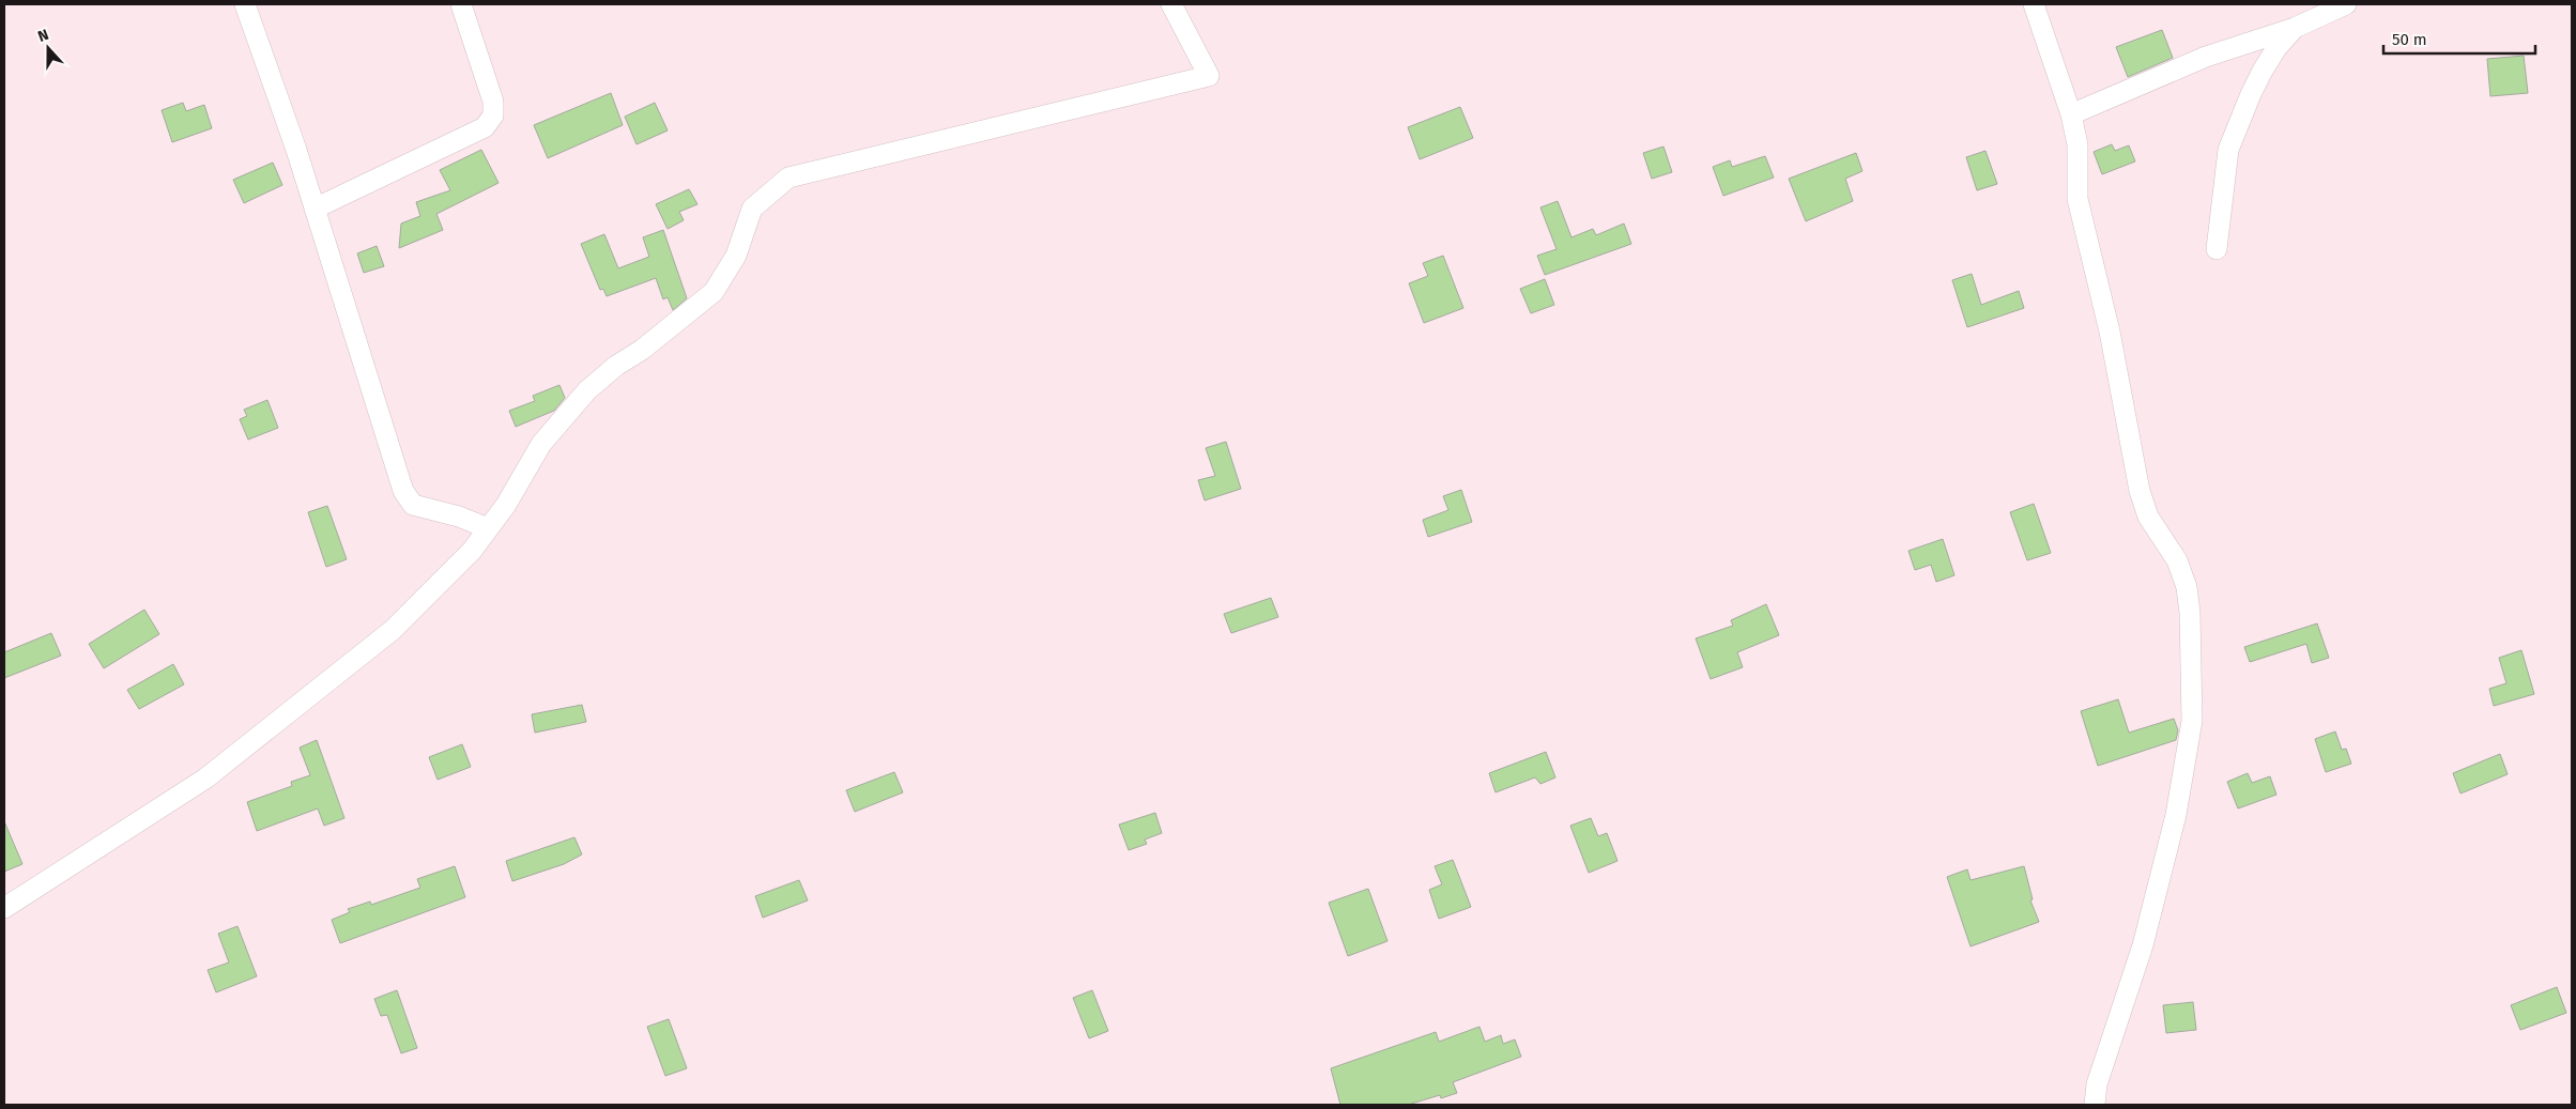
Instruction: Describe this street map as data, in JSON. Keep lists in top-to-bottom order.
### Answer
{
  "scale_bar": "50 m",
  "north": "top"
}
